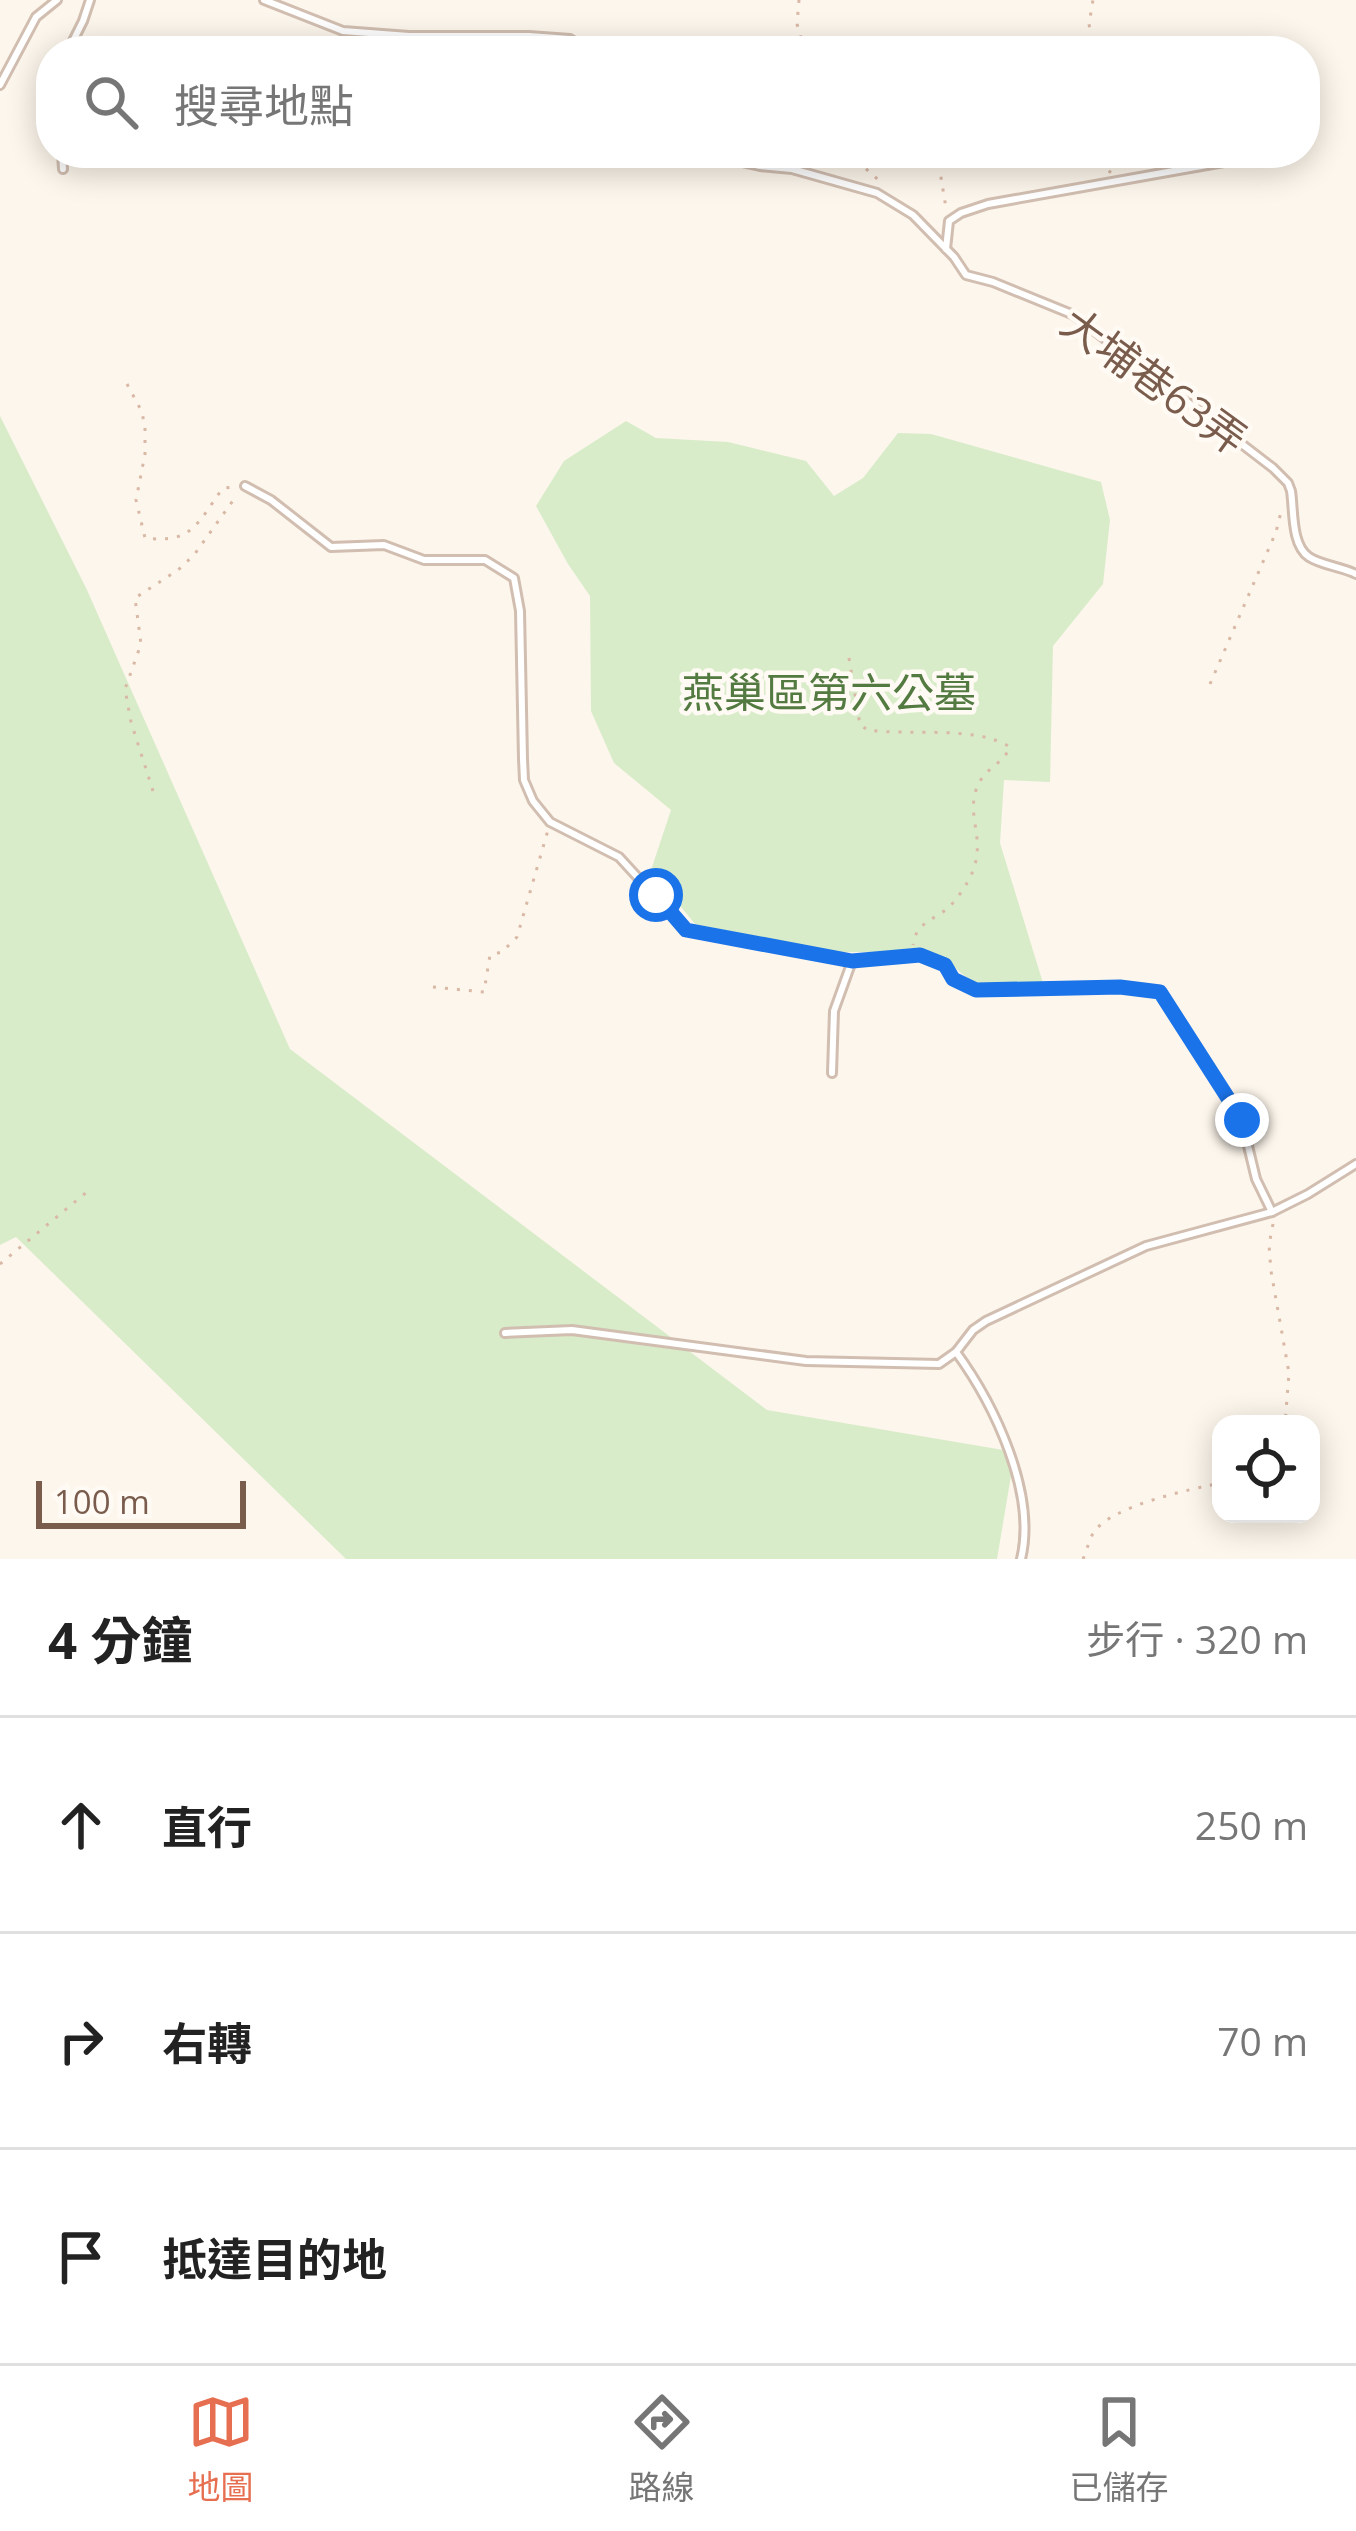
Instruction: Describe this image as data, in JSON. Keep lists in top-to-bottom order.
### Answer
{
  "streets": {
    "lane": ["大埔巷63弄"]
  },
  "parks": ["燕巢區第六公墓"],
  "scale_bar": "100 m",
  "page": {
    "search": "搜尋地點",
    "scale": "100 m",
    "heading": ["4 分鐘", "步行 · 320 m"],
    "list": [
      ["直行", "250 m"],
      ["右轉", "70 m"],
      "抵達目的地"
    ],
    "nav": ["地圖", "路線", "已儲存"]
  }
}
